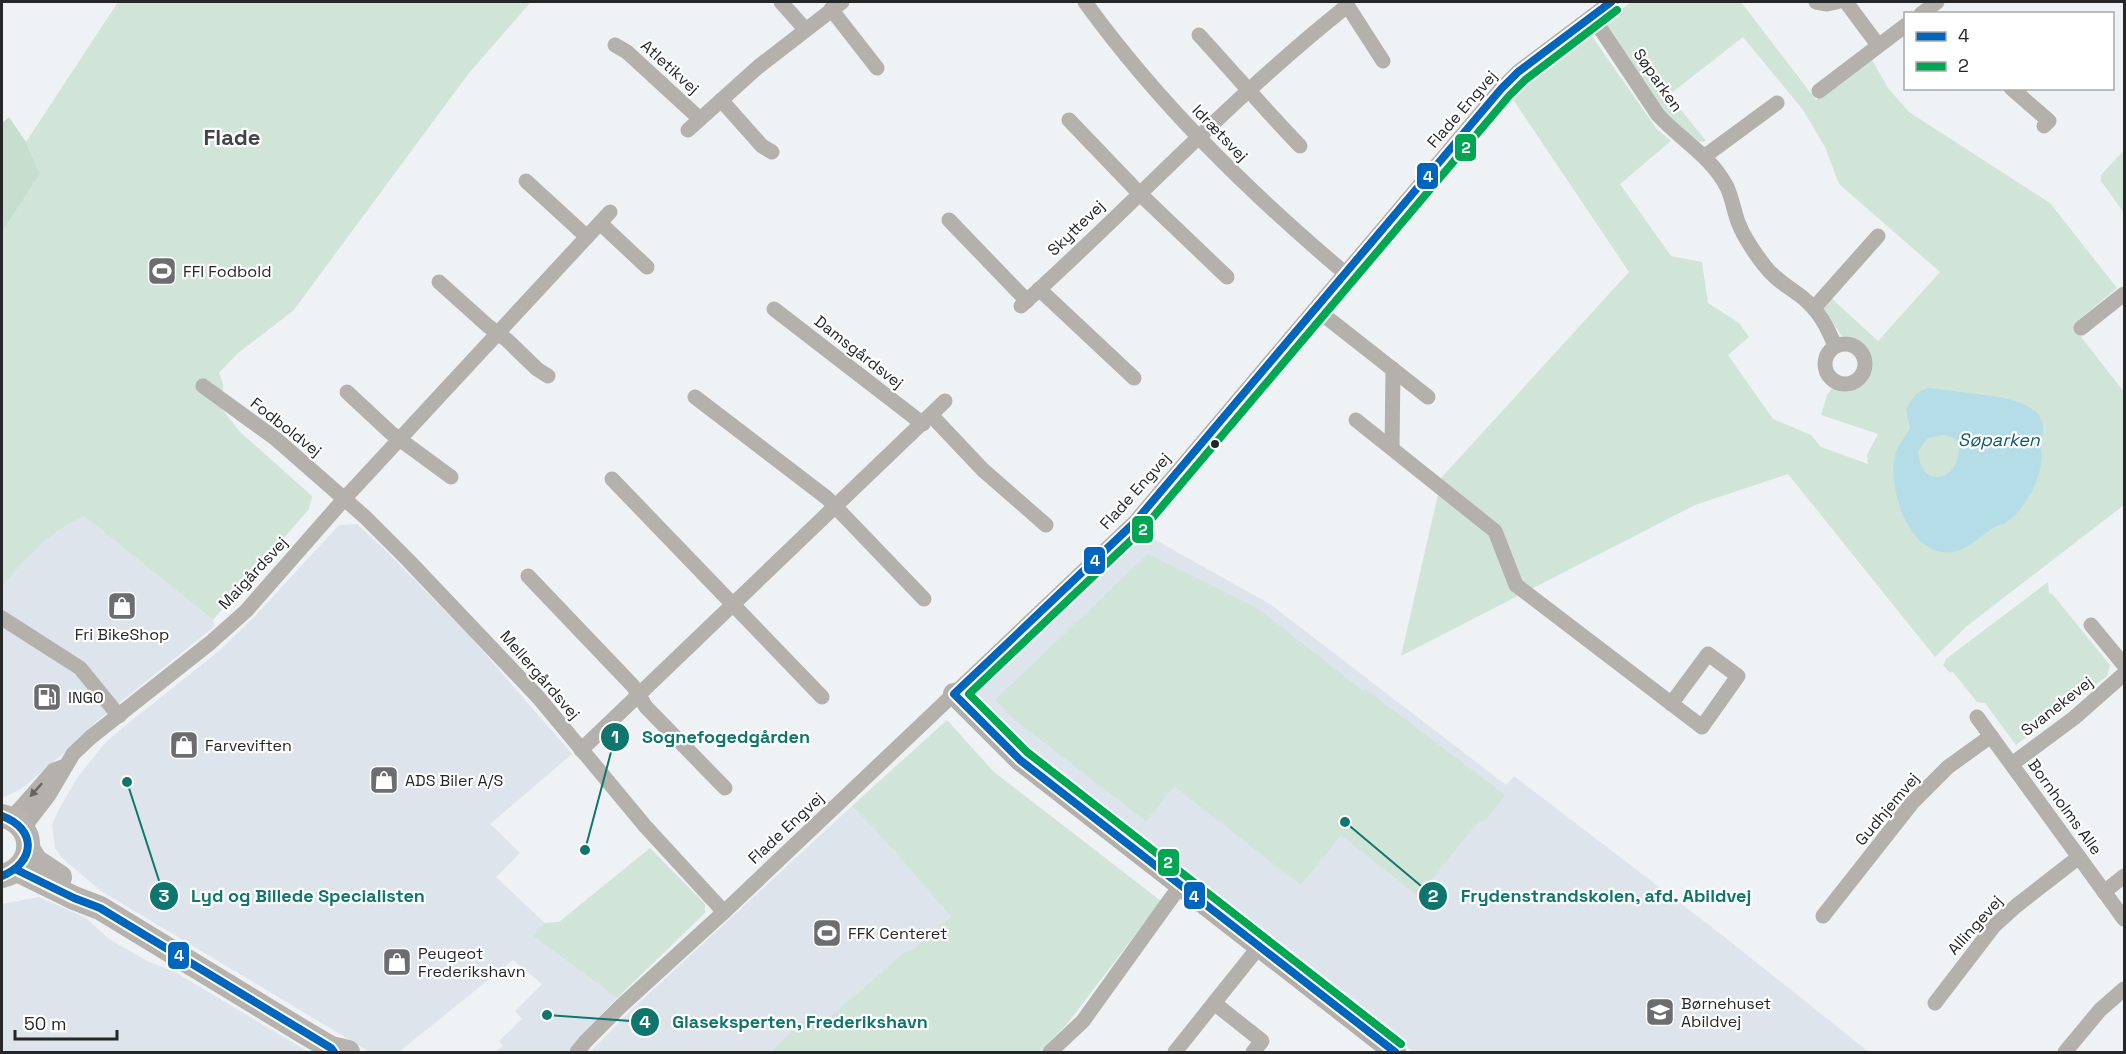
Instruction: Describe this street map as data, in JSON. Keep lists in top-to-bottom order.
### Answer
{
  "streets": {
    "street": [
      "Atletikvej",
      "Søparken",
      "Flade Engvej",
      "Idrætsvej",
      "Skyttevej",
      "Damsgårdsvej",
      "Fodboldvej",
      "Maigårdsvej",
      "Mellergårdsvej",
      "Svanekevej",
      "Bornholms Alle",
      "Gudhjemvej",
      "Allingevej"
    ]
  },
  "crossings": [
    ["Søparken", "Flade Engvej"],
    ["Flade Engvej", "Idrætsvej"],
    ["Flade Engvej", "Mellergårdsvej"],
    ["Idrætsvej", "Skyttevej"],
    ["Fodboldvej", "Maigårdsvej"],
    ["Fodboldvej", "Mellergårdsvej"],
    ["Maigårdsvej", "Mellergårdsvej"],
    ["Svanekevej", "Bornholms Alle"],
    ["Bornholms Alle", "Gudhjemvej"],
    ["Bornholms Alle", "Allingevej"]
  ],
  "districts": ["Flade"],
  "water": ["Søparken"],
  "places": {
    "sports": ["FFI Fodbold", "FFK Centeret"],
    "shop": [
      "Fri BikeShop",
      "Farveviften",
      "ADS Biler A/S",
      "Peugeot Frederikshavn"
    ],
    "fuel station": ["INGO"],
    "other": [
      "Lyd og Billede Specialisten",
      "Frydenstrandskolen, afd. Abildvej",
      "Sognefogedgården",
      "Glaseksperten, Frederikshavn"
    ],
    "school or university": ["Børnehuset Abildvej"]
  },
  "lines": ["transit line 4", "transit line 2"],
  "legend": ["4", "2"],
  "scale_bar": "50 m"
}
